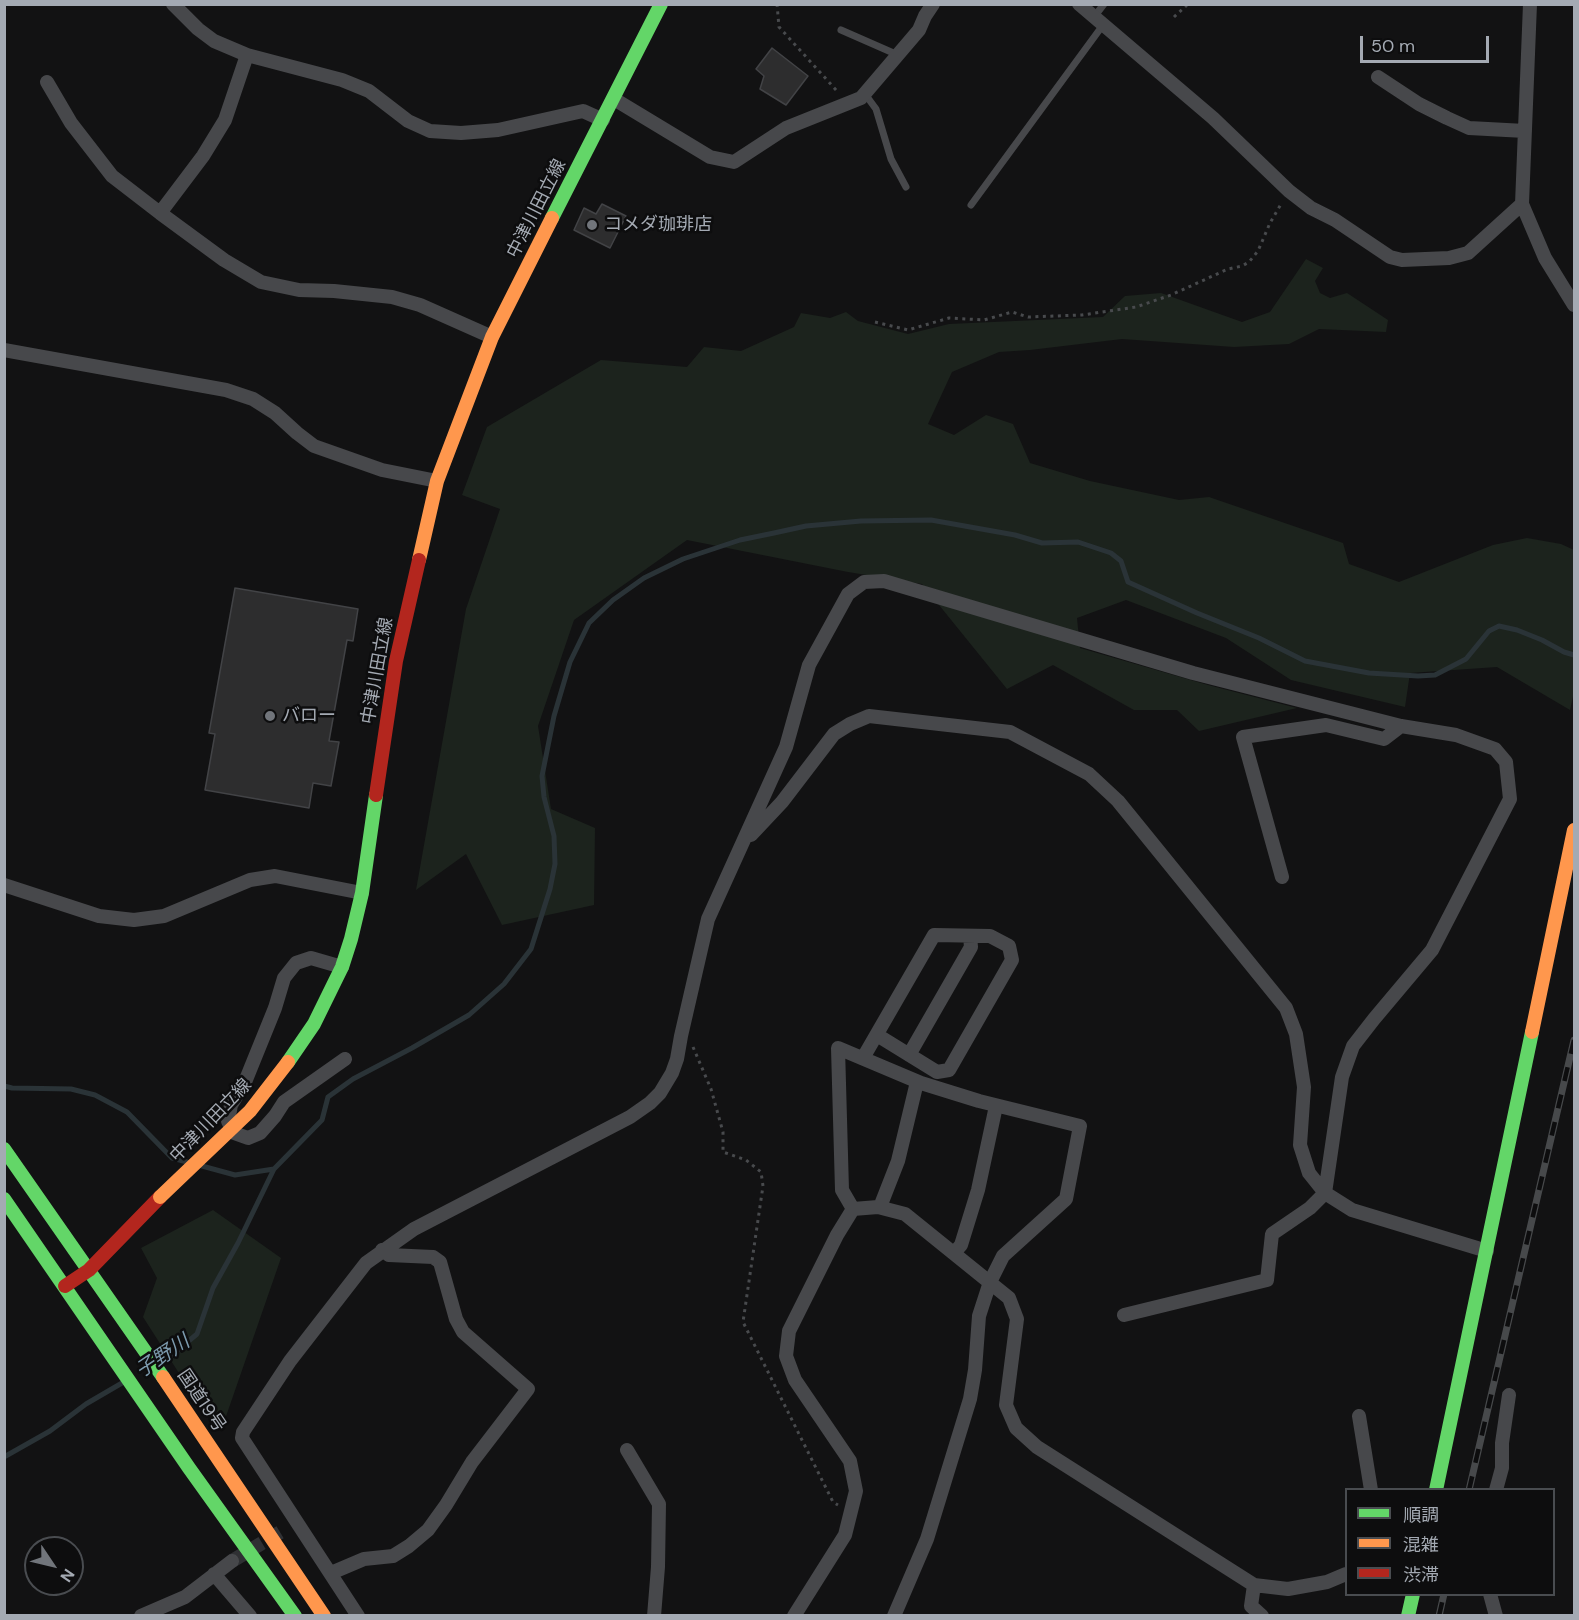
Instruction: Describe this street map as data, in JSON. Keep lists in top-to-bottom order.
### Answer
{
  "streets": {
    "main road": ["中津川田立線", "国道19号"]
  },
  "crossings": [
    ["中津川田立線", "国道19号"]
  ],
  "water": ["子野川"],
  "places": ["コメダ珈琲店", "バロー"],
  "legend": ["順調", "混雑", "渋滞"],
  "scale_bar": "50 m",
  "north": "bottom right"
}
